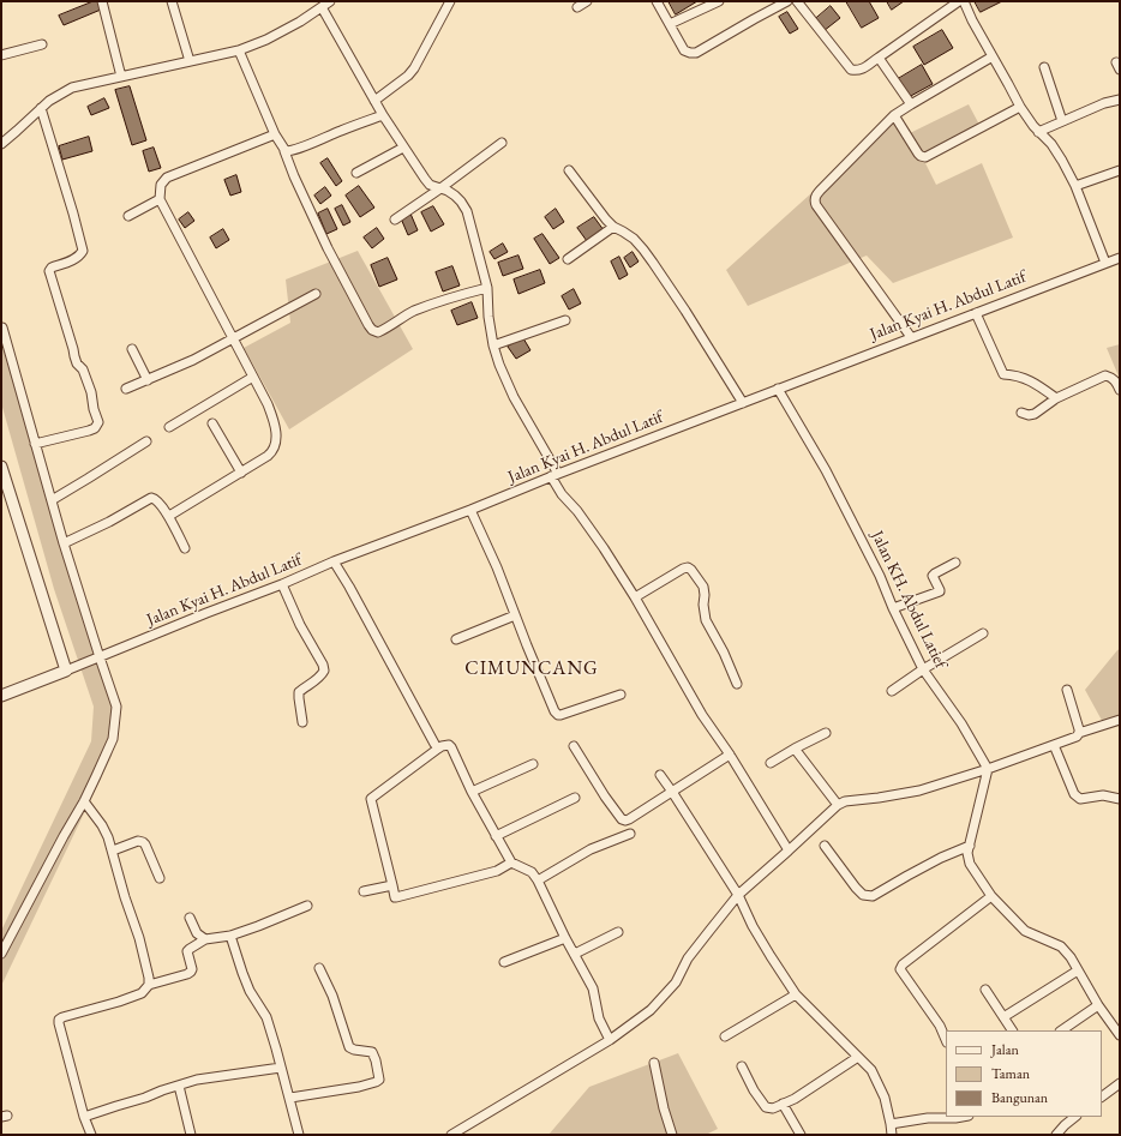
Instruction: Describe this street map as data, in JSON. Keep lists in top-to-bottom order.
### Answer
{
  "streets": {
    "street": ["Jalan Kyai H. Abdul Latif", "Jalan KH. Abdul Latief"]
  },
  "crossings": [
    ["Jalan Kyai H. Abdul Latif", "Jalan KH. Abdul Latief"]
  ],
  "districts": ["CIMUNCANG"],
  "legend": ["Jalan", "Taman", "Bangunan"]
}
